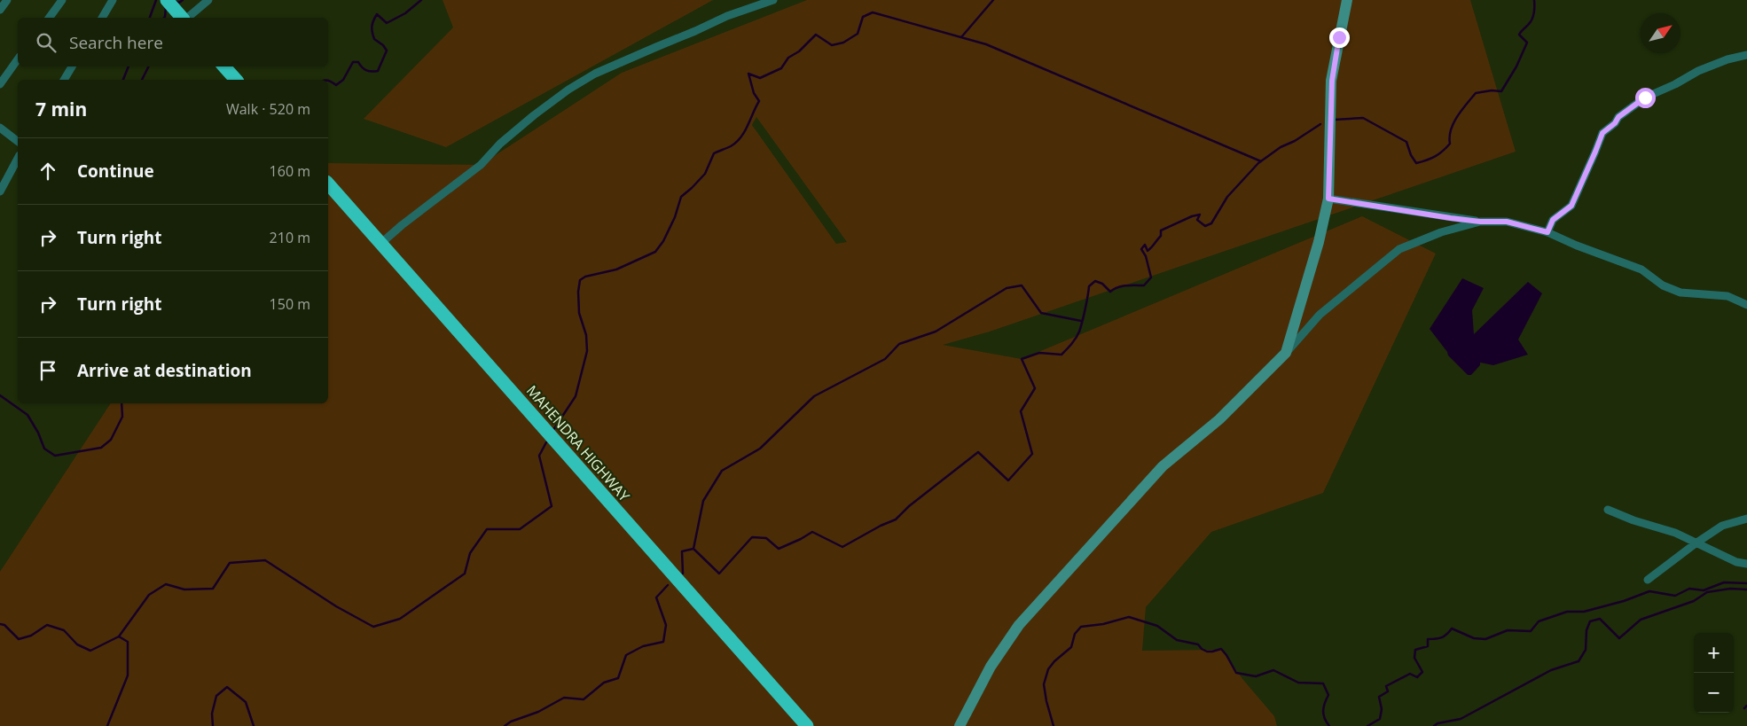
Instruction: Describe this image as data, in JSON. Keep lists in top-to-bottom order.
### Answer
{
  "streets": {
    "highway": ["MAHENDRA HIGHWAY"]
  },
  "north": "top right",
  "page": {
    "search": "Search here",
    "heading": ["7 min", "Walk · 520 m"],
    "list": [
      ["Continue", "160 m"],
      ["Turn right", "210 m"],
      ["Turn right", "150 m"],
      "Arrive at destination"
    ],
    "map_buttons": ["+", "−"]
  }
}
